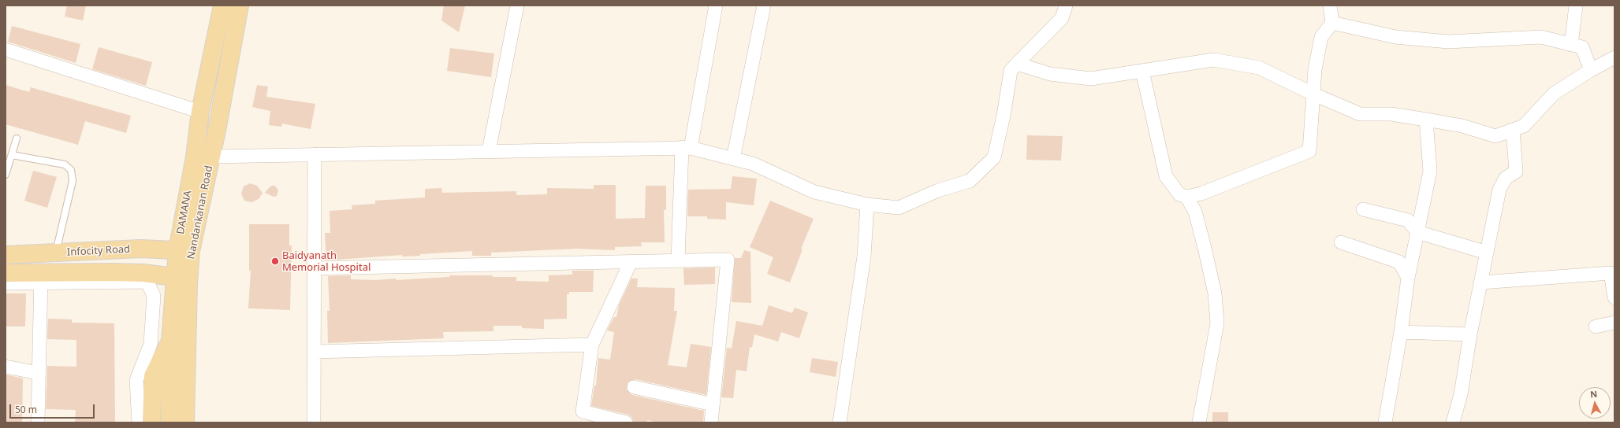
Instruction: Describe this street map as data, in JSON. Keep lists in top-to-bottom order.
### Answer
{
  "streets": {
    "main road": ["DAMANA", "Nandankanan Road", "Infocity Road"]
  },
  "crossings": [
    ["DAMANA", "Nandankanan Road"],
    ["DAMANA", "Infocity Road"],
    ["Nandankanan Road", "Infocity Road"]
  ],
  "places": ["Baidyanath Memorial Hospital"],
  "scale_bar": "50 m",
  "north": "top"
}
